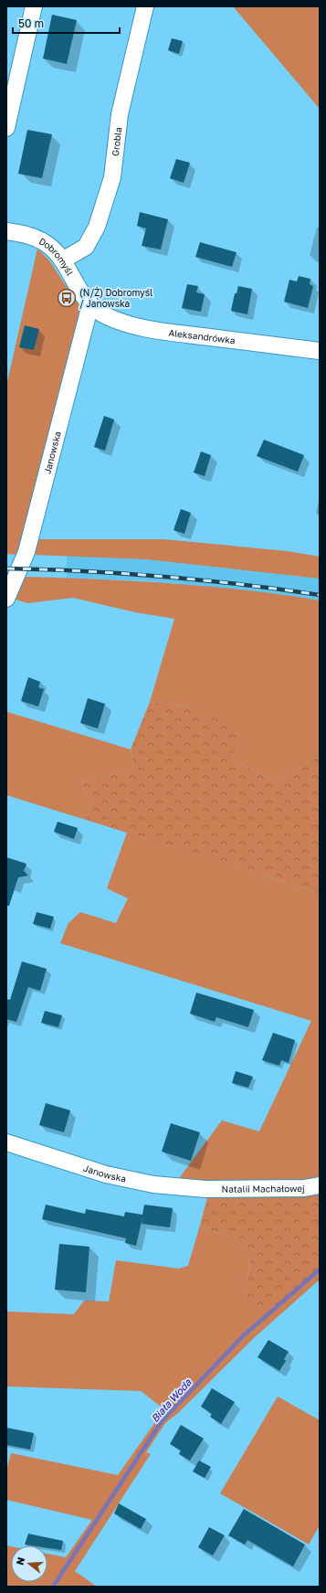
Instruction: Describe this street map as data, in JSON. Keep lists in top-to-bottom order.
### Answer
{
  "streets": {
    "street": [
      "Grobla",
      "Dobromyśl",
      "Aleksandrówka",
      "Janowska",
      "Natalii Machałowej"
    ]
  },
  "crossings": [
    ["Grobla", "Dobromyśl"],
    ["Dobromyśl", "Aleksandrówka"],
    ["Dobromyśl", "Janowska"],
    ["Aleksandrówka", "Janowska"],
    ["Janowska", "Natalii Machałowej"]
  ],
  "water": ["Biała Woda"],
  "places": {
    "bus stop": ["(N/Ż) Dobromyśl / Janowska"]
  },
  "scale_bar": "50 m",
  "north": "left"
}
